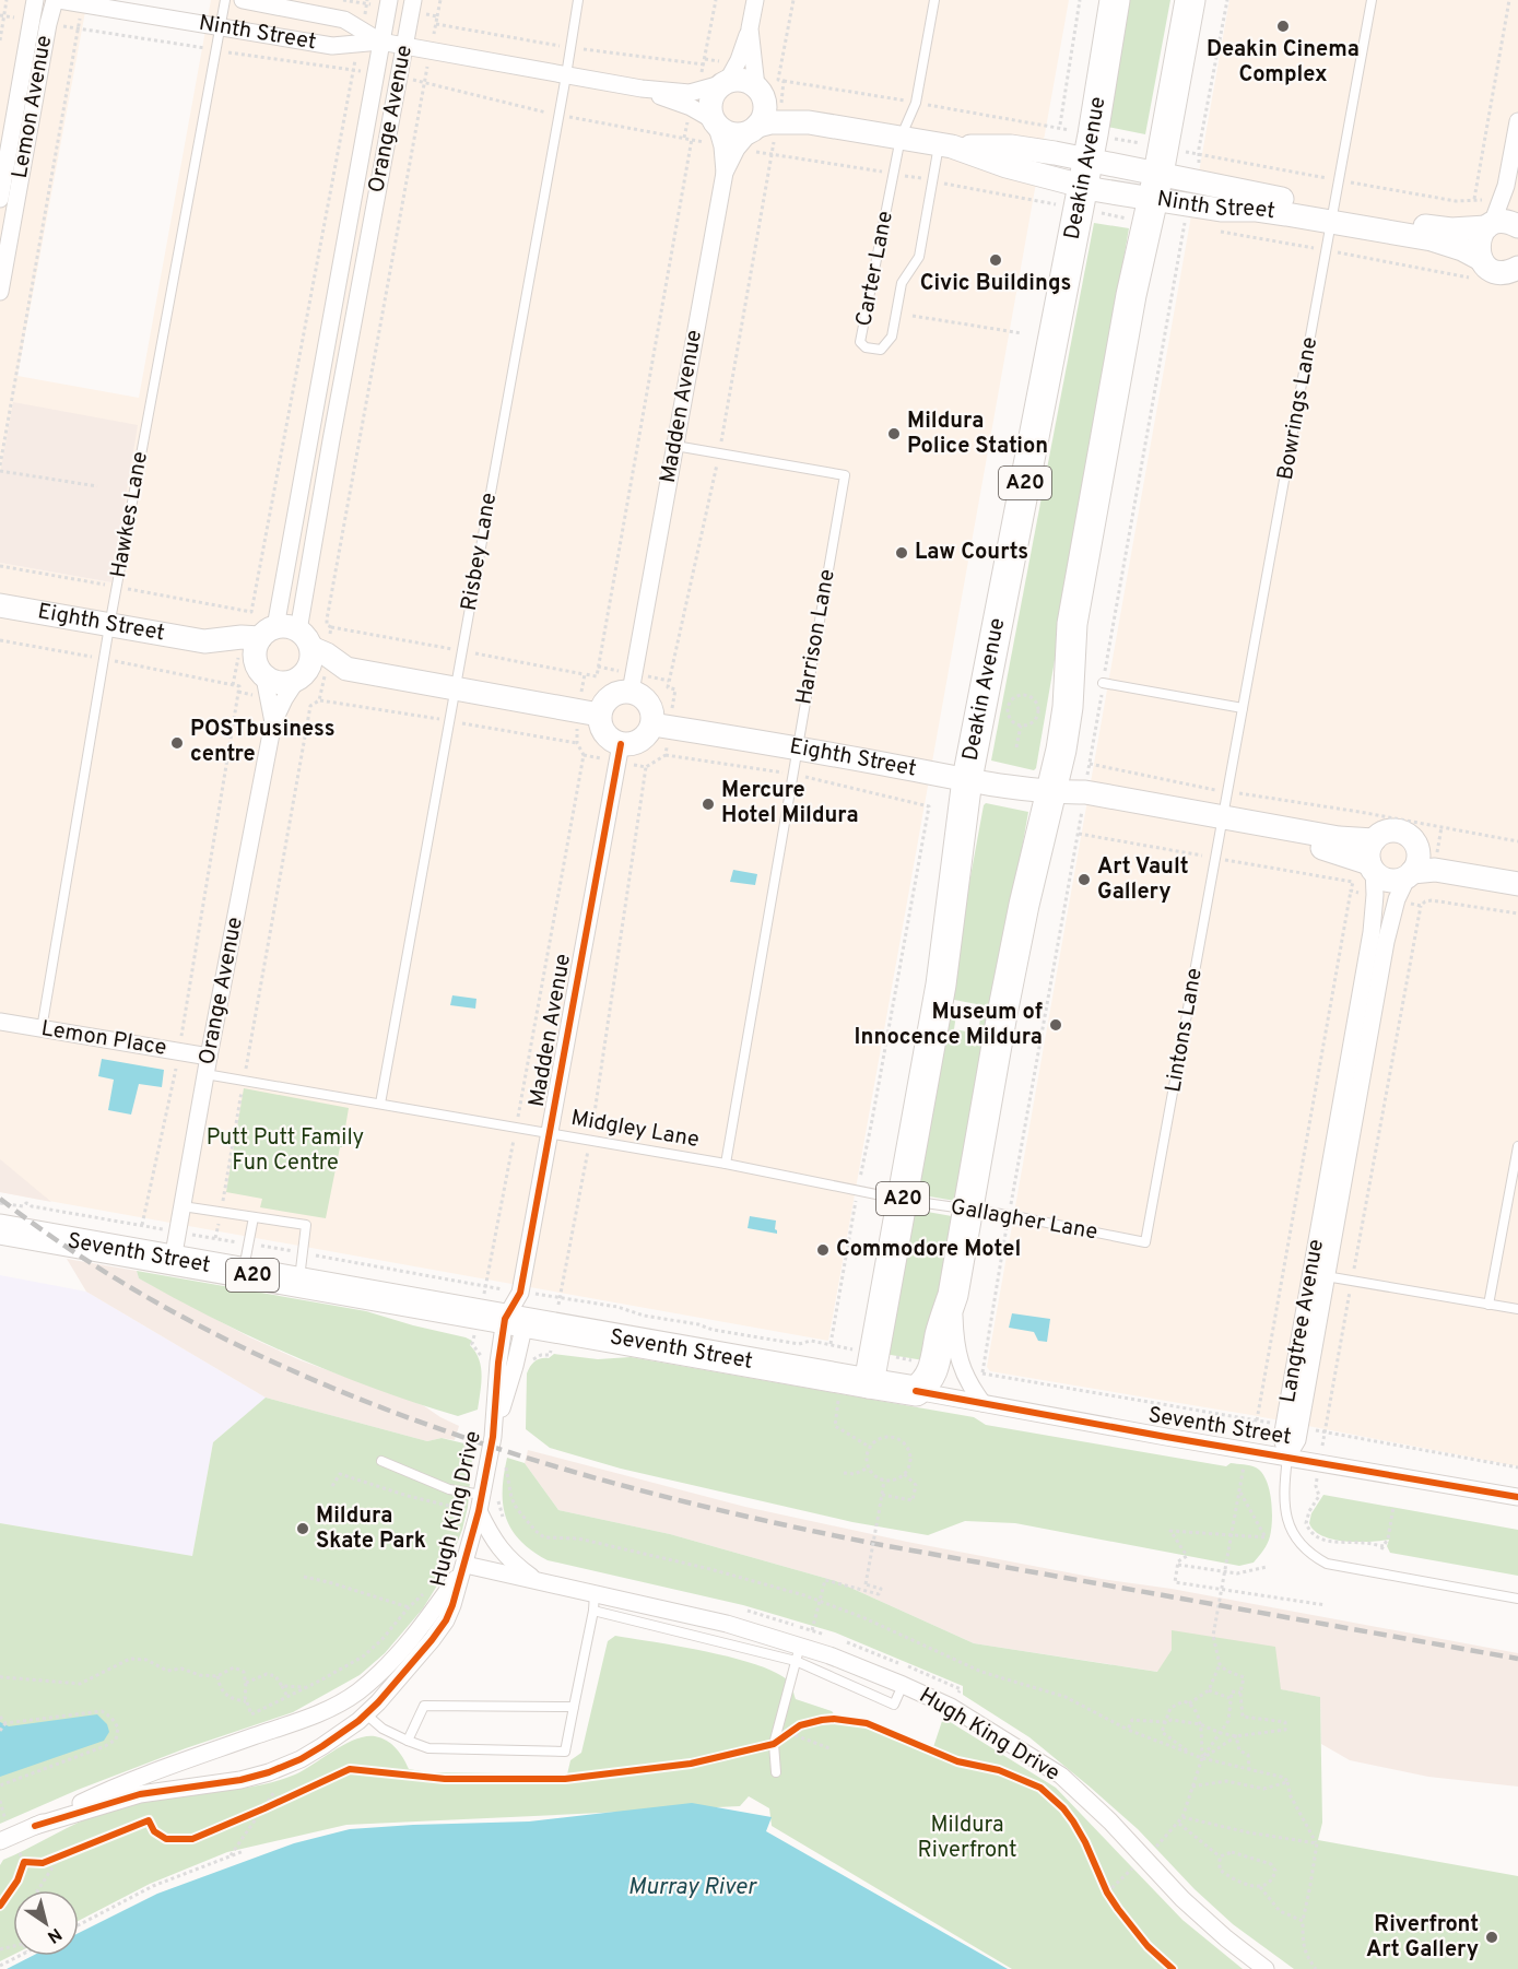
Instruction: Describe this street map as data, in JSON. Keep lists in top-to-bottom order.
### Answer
{
  "streets": {
    "highway": ["Deakin Avenue", "A20", "Seventh Street"],
    "street": [
      "Ninth Street",
      "Lemon Avenue",
      "Orange Avenue",
      "Madden Avenue",
      "Eighth Street",
      "Lemon Place",
      "Langtree Avenue",
      "Hugh King Drive"
    ],
    "lane": [
      "Carter Lane",
      "Bowrings Lane",
      "Hawkes Lane",
      "Risbey Lane",
      "Harrison Lane",
      "Lintons Lane",
      "Midgley Lane",
      "Gallagher Lane"
    ]
  },
  "crossings": [
    ["Ninth Street", "Lemon Avenue"],
    ["Ninth Street", "Orange Avenue"],
    ["Ninth Street", "Deakin Avenue"],
    ["Ninth Street", "Carter Lane"],
    ["Ninth Street", "Madden Avenue"],
    ["Ninth Street", "Bowrings Lane"],
    ["Ninth Street", "Hawkes Lane"],
    ["Ninth Street", "Risbey Lane"],
    ["Orange Avenue", "Eighth Street"],
    ["Orange Avenue", "Lemon Place"],
    ["Orange Avenue", "Midgley Lane"],
    ["Orange Avenue", "Seventh Street"],
    ["Deakin Avenue", "Eighth Street"],
    ["Deakin Avenue", "Midgley Lane"],
    ["Deakin Avenue", "Gallagher Lane"],
    ["Deakin Avenue", "Seventh Street"],
    ["Madden Avenue", "Eighth Street"],
    ["Madden Avenue", "Harrison Lane"],
    ["Madden Avenue", "Midgley Lane"],
    ["Madden Avenue", "Seventh Street"],
    ["Madden Avenue", "Hugh King Drive"],
    ["Bowrings Lane", "Eighth Street"],
    ["Bowrings Lane", "Lintons Lane"],
    ["Hawkes Lane", "Eighth Street"],
    ["Hawkes Lane", "Lemon Place"],
    ["Risbey Lane", "Midgley Lane"],
    ["Eighth Street", "Harrison Lane"],
    ["Eighth Street", "Lintons Lane"],
    ["Eighth Street", "Langtree Avenue"],
    ["Harrison Lane", "Midgley Lane"],
    ["Lintons Lane", "Gallagher Lane"],
    ["Midgley Lane", "Gallagher Lane"],
    ["Seventh Street", "Langtree Avenue"],
    ["Seventh Street", "Hugh King Drive"]
  ],
  "water": ["Murray River"],
  "parks": ["Putt Putt Family Fun Centre", "Mildura Riverfront"],
  "places": [
    "Deakin Cinema Complex",
    "Civic Buildings",
    "Mildura Police Station",
    "Law Courts",
    "POSTbusiness centre",
    "Mercure Hotel Mildura",
    "Art Vault Gallery",
    "Museum of Innocence Mildura",
    "Commodore Motel",
    "Mildura Skate Park",
    "Riverfront Art Gallery"
  ],
  "north": "bottom right"
}
